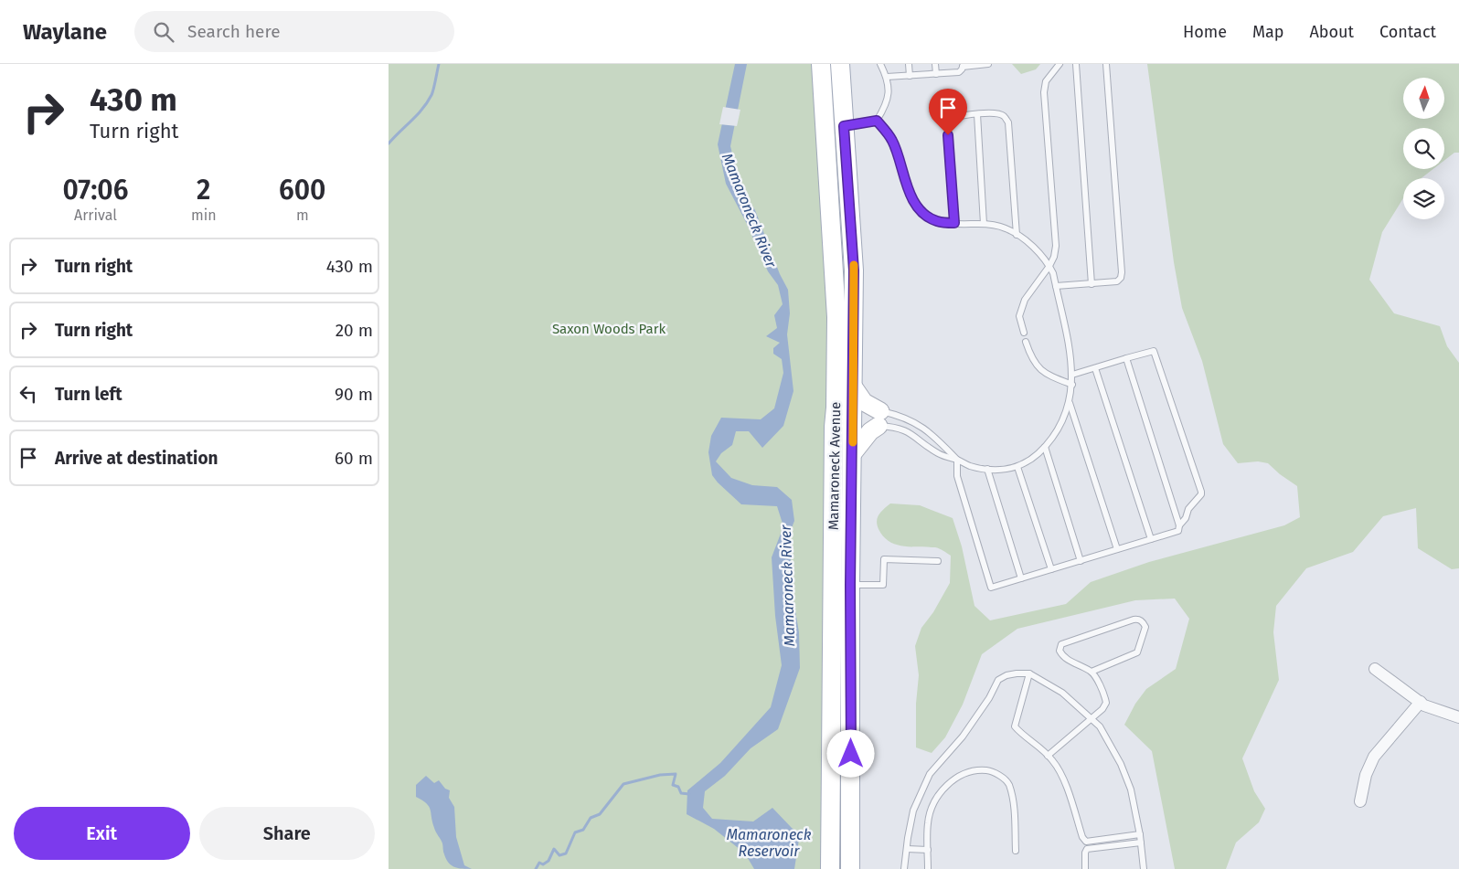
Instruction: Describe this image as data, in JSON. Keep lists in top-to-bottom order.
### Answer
{
  "streets": {
    "main road": ["Mamaroneck Avenue"]
  },
  "water": ["Mamaroneck River", "Mamaroneck Reservoir"],
  "parks": ["Saxon Woods Park"],
  "north": "top",
  "page": {
    "header": "Waylane",
    "search": "Search here",
    "nav": [
      "Home",
      "Map",
      "About",
      "Contact"
    ],
    "turn": ["430 m", "Turn right"],
    "eta": [
      "07:06",
      "Arrival",
      "2",
      "min",
      "600",
      "m"
    ],
    "list": [
      {
        "name": "Turn right",
        "value": "430 m"
      },
      {
        "name": "Turn right",
        "value": "20 m"
      },
      {
        "name": "Turn left",
        "value": "90 m"
      },
      {
        "name": "Arrive at destination",
        "value": "60 m"
      }
    ],
    "buttons": ["Exit", "Share"]
  }
}
